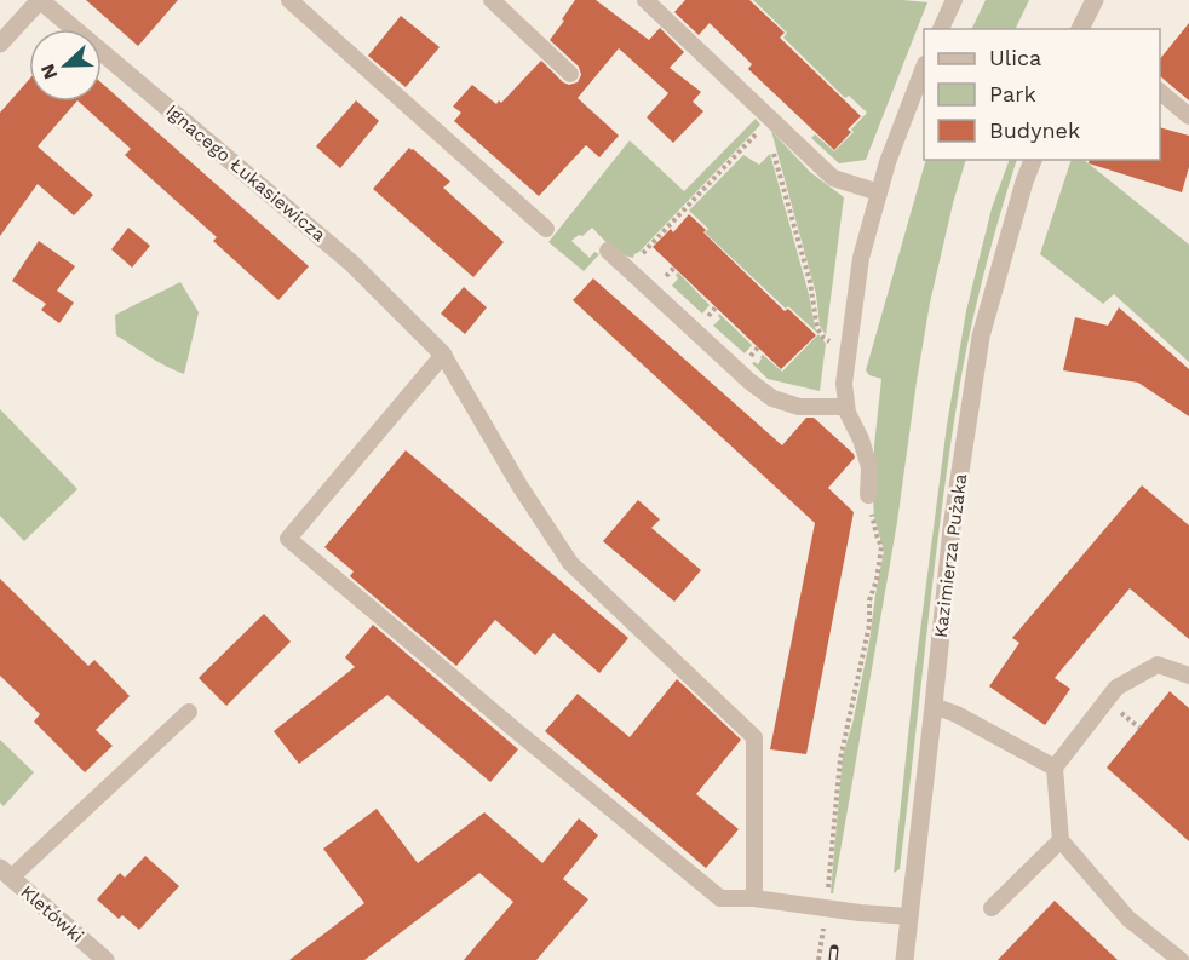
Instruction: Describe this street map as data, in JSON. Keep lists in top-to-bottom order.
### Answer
{
  "streets": {
    "street": ["Ignacego Łukasiewicza", "Kazimierza Pużaka", "Kletówki"]
  },
  "legend": ["Ulica", "Park", "Budynek"],
  "north": "left"
}
